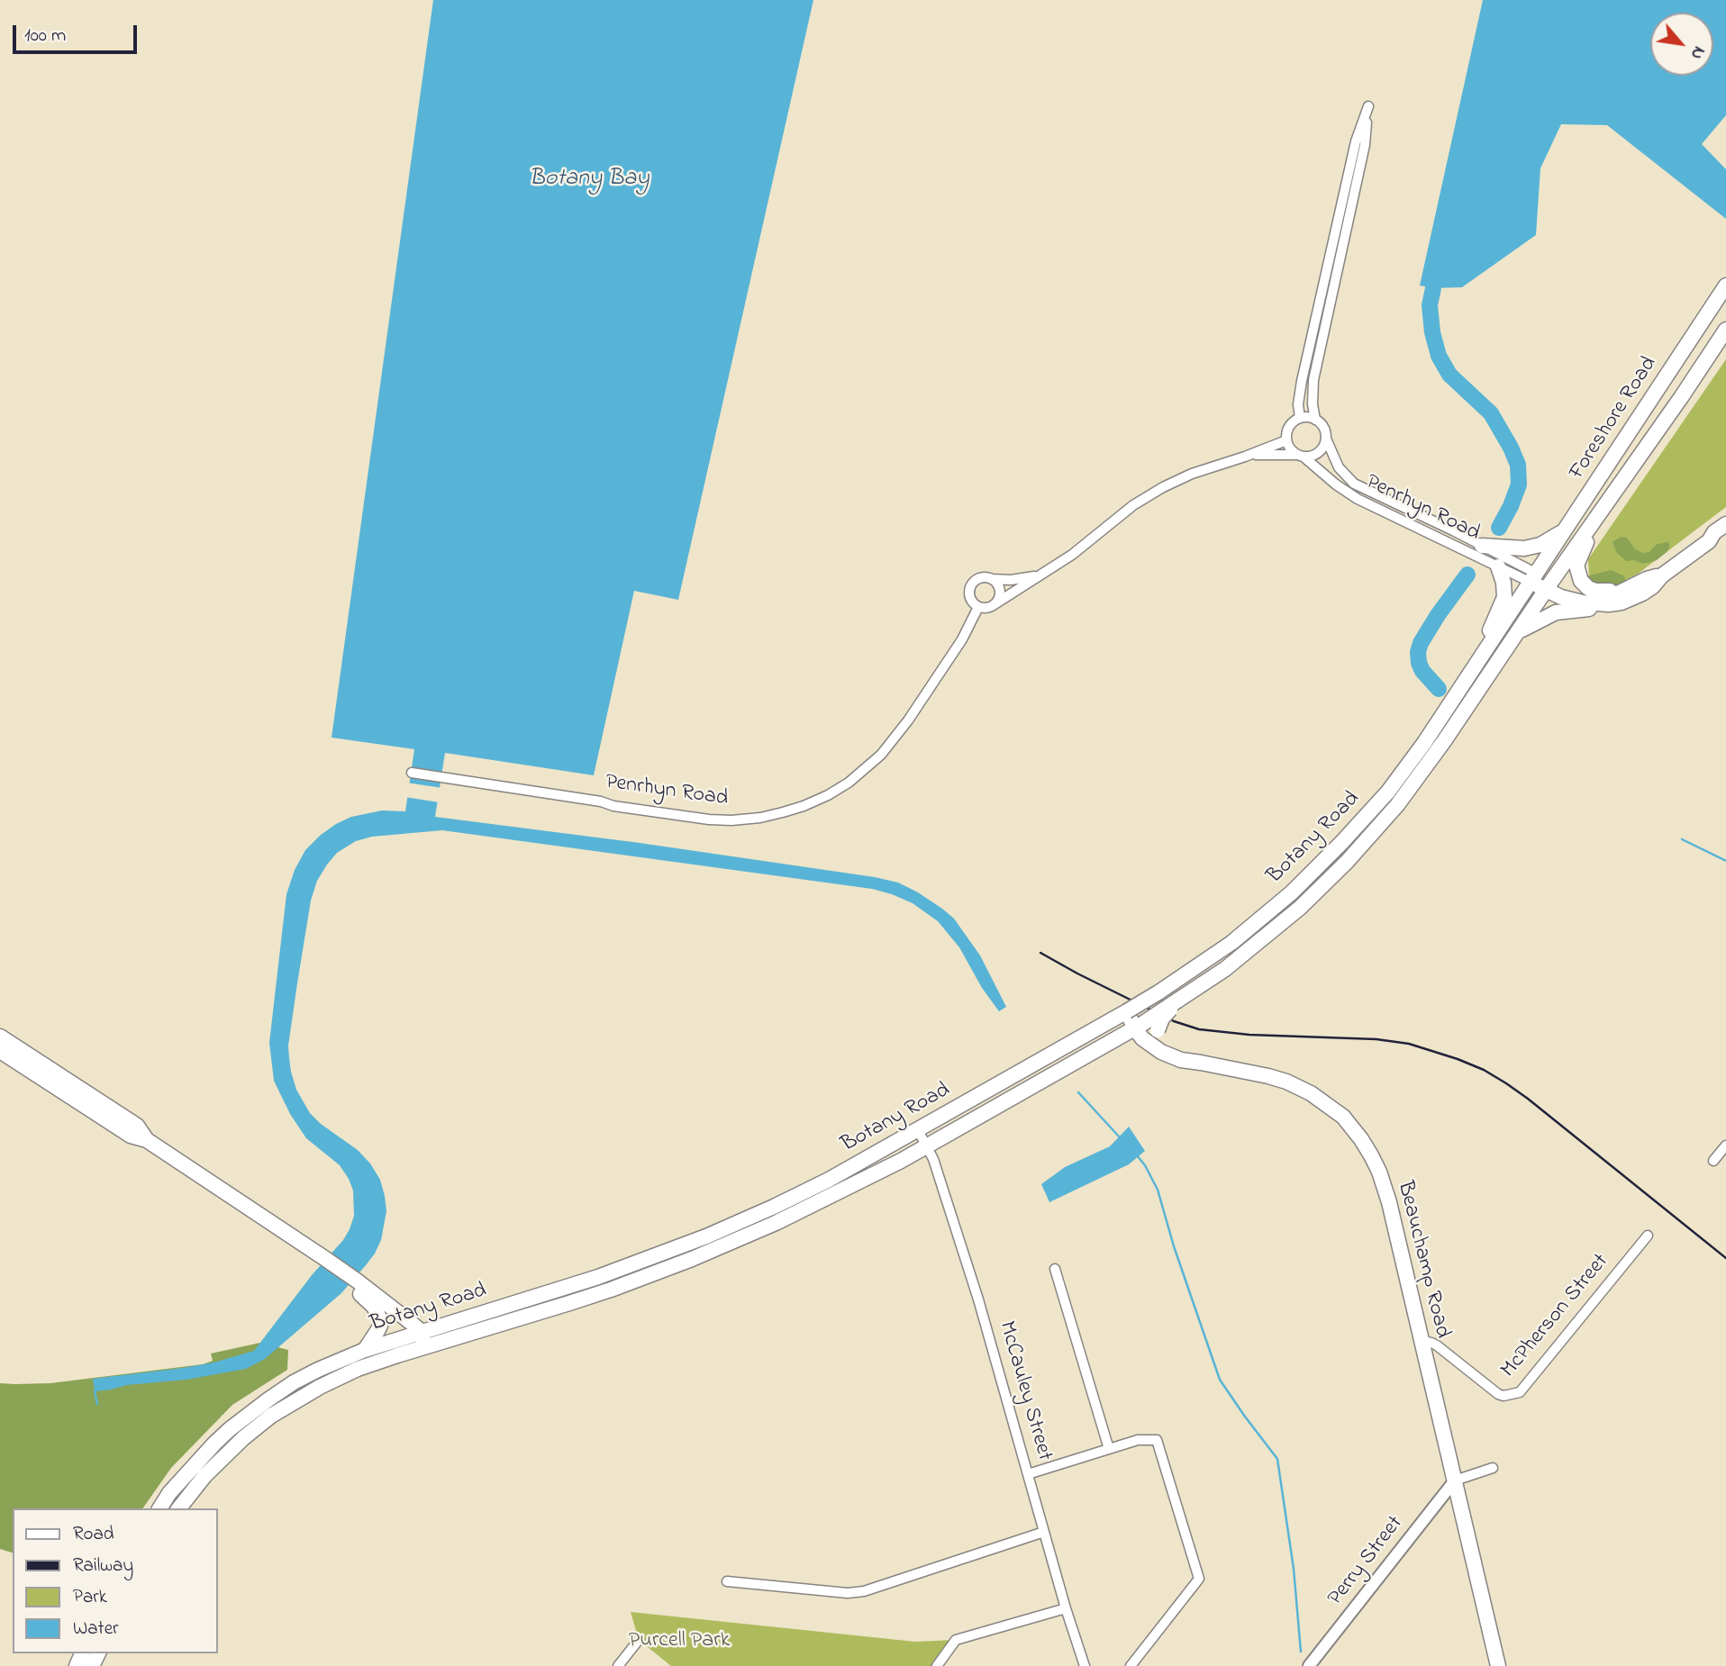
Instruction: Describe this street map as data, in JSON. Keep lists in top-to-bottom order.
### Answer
{
  "streets": {
    "main road": ["Foreshore Road", "Botany Road", "Beauchamp Road"],
    "street": [
      "Penrhyn Road",
      "McPherson Street",
      "McCauley Street",
      "Perry Street"
    ]
  },
  "crossings": [
    ["Foreshore Road", "Penrhyn Road"],
    ["Foreshore Road", "Botany Road"],
    ["Penrhyn Road", "Botany Road"],
    ["Botany Road", "Beauchamp Road"],
    ["Botany Road", "McCauley Street"],
    ["Beauchamp Road", "McPherson Street"],
    ["Beauchamp Road", "Perry Street"]
  ],
  "water": ["Botany Bay"],
  "parks": ["Purcell Park"],
  "legend": [
    "Road",
    "Railway",
    "Park",
    "Water"
  ],
  "scale_bar": "100 m",
  "north": "bottom right"
}
